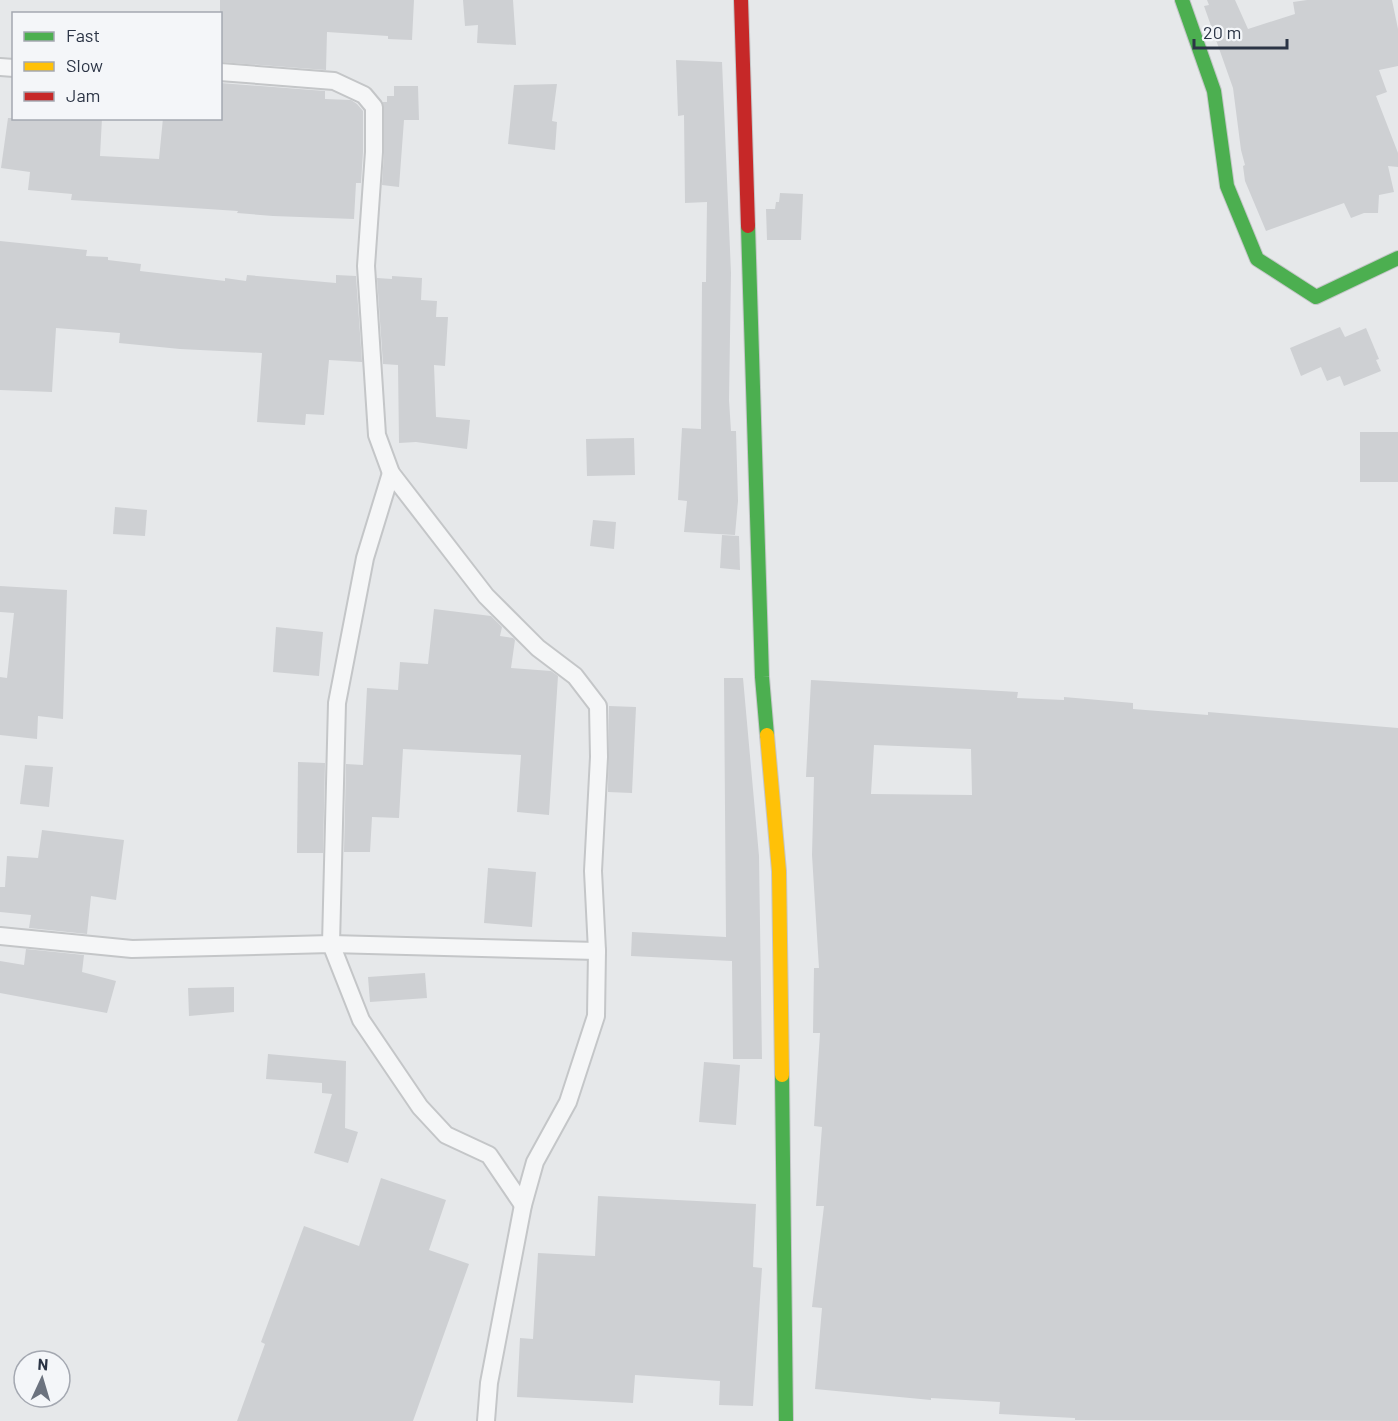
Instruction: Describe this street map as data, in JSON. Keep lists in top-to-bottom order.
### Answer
{
  "legend": ["Fast", "Slow", "Jam"],
  "scale_bar": "20 m",
  "north": "top"
}
